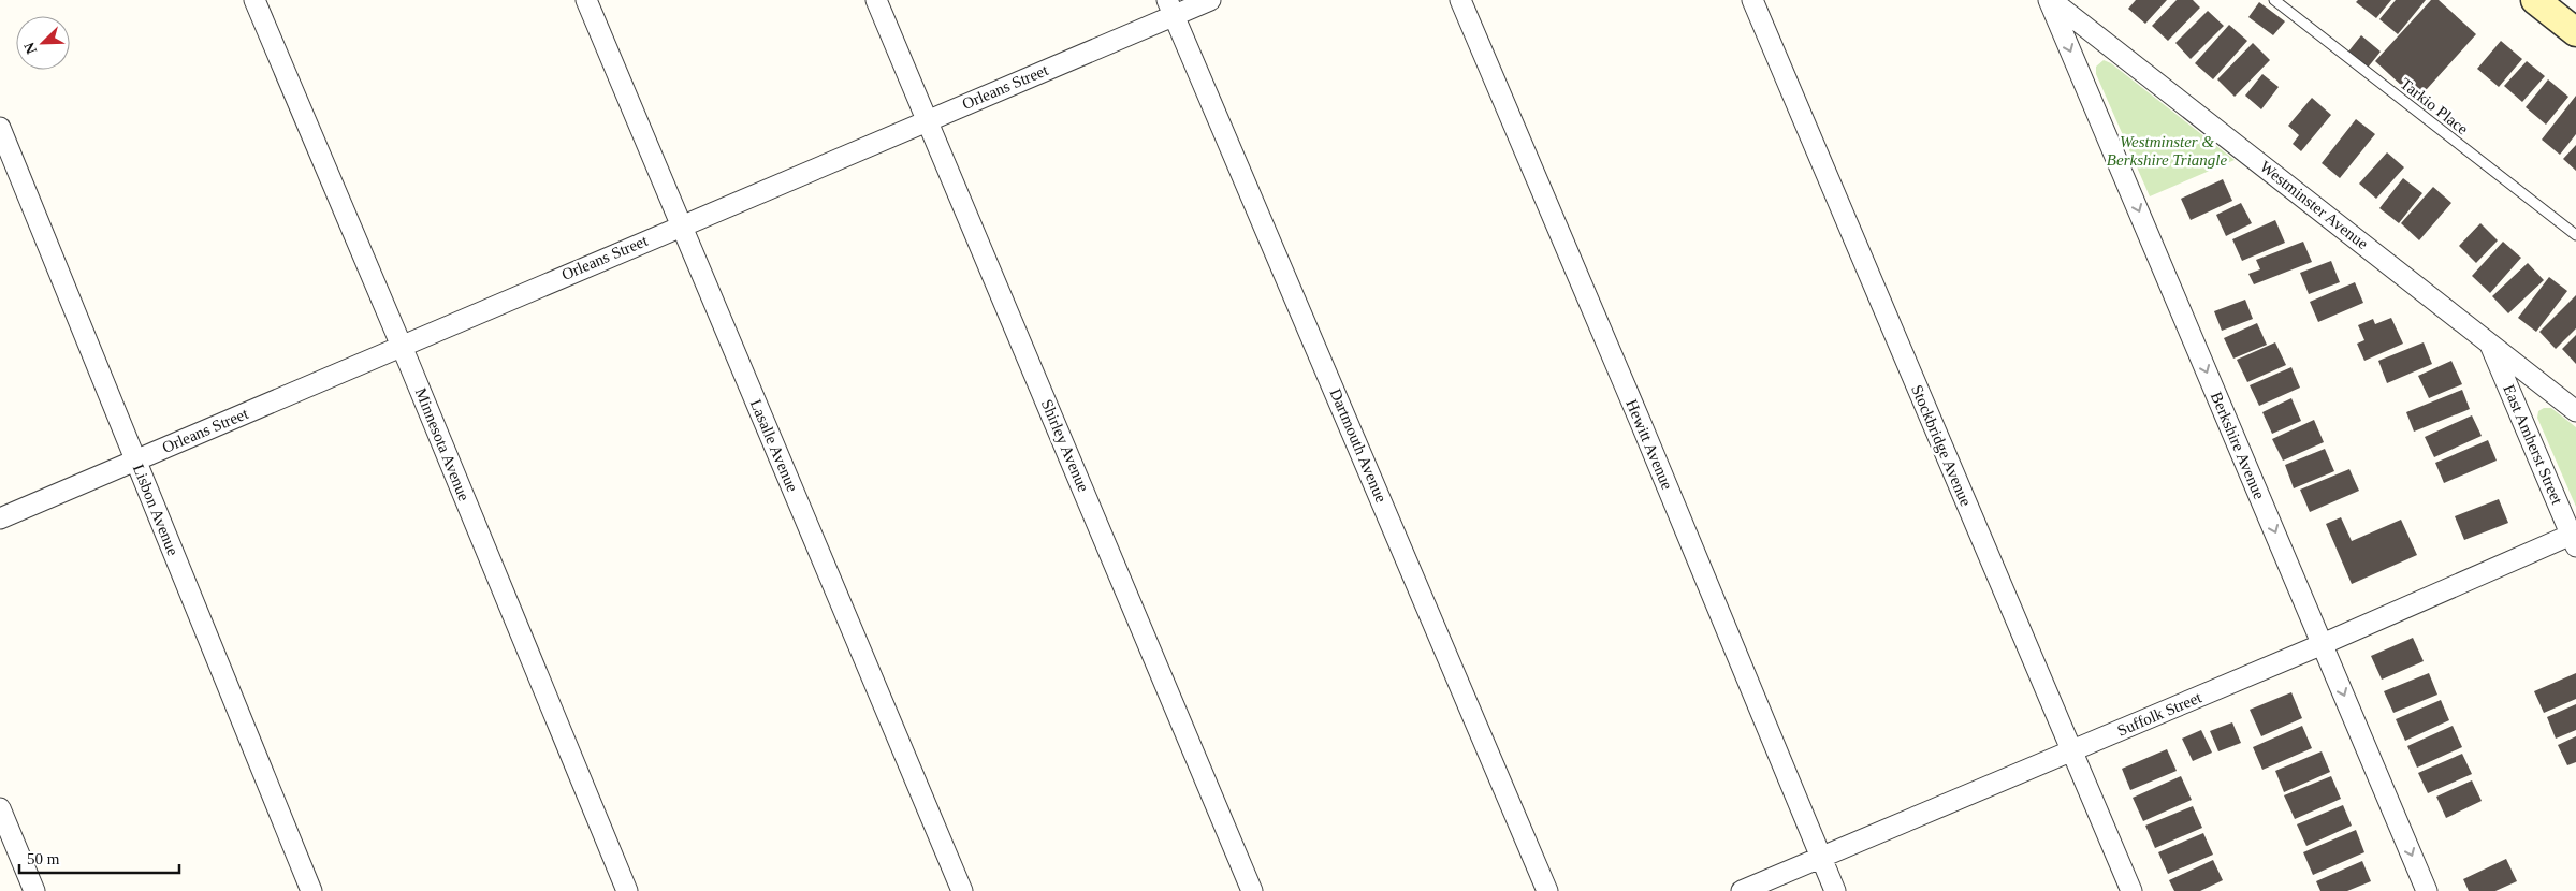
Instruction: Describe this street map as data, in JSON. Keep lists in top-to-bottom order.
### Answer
{
  "streets": {
    "street": [
      "Orleans Street",
      "Westminster Avenue",
      "Minnesota Avenue",
      "Hewitt Avenue",
      "East Amherst Street",
      "Lasalle Avenue",
      "Shirley Avenue",
      "Dartmouth Avenue",
      "Stockbridge Avenue",
      "Berkshire Avenue",
      "Lisbon Avenue",
      "Suffolk Street"
    ],
    "lane": ["Tarkio Place"]
  },
  "crossings": [
    ["Orleans Street", "Minnesota Avenue"],
    ["Orleans Street", "Lasalle Avenue"],
    ["Orleans Street", "Shirley Avenue"],
    ["Orleans Street", "Dartmouth Avenue"],
    ["Orleans Street", "Lisbon Avenue"],
    ["Westminster Avenue", "East Amherst Street"],
    ["Westminster Avenue", "Berkshire Avenue"],
    ["Hewitt Avenue", "Suffolk Street"],
    ["East Amherst Street", "Suffolk Street"],
    ["Stockbridge Avenue", "Suffolk Street"],
    ["Berkshire Avenue", "Suffolk Street"]
  ],
  "one_way": ["Berkshire Avenue"],
  "parks": ["Westminster & Berkshire Triangle"],
  "scale_bar": "50 m",
  "north": "bottom left"
}
